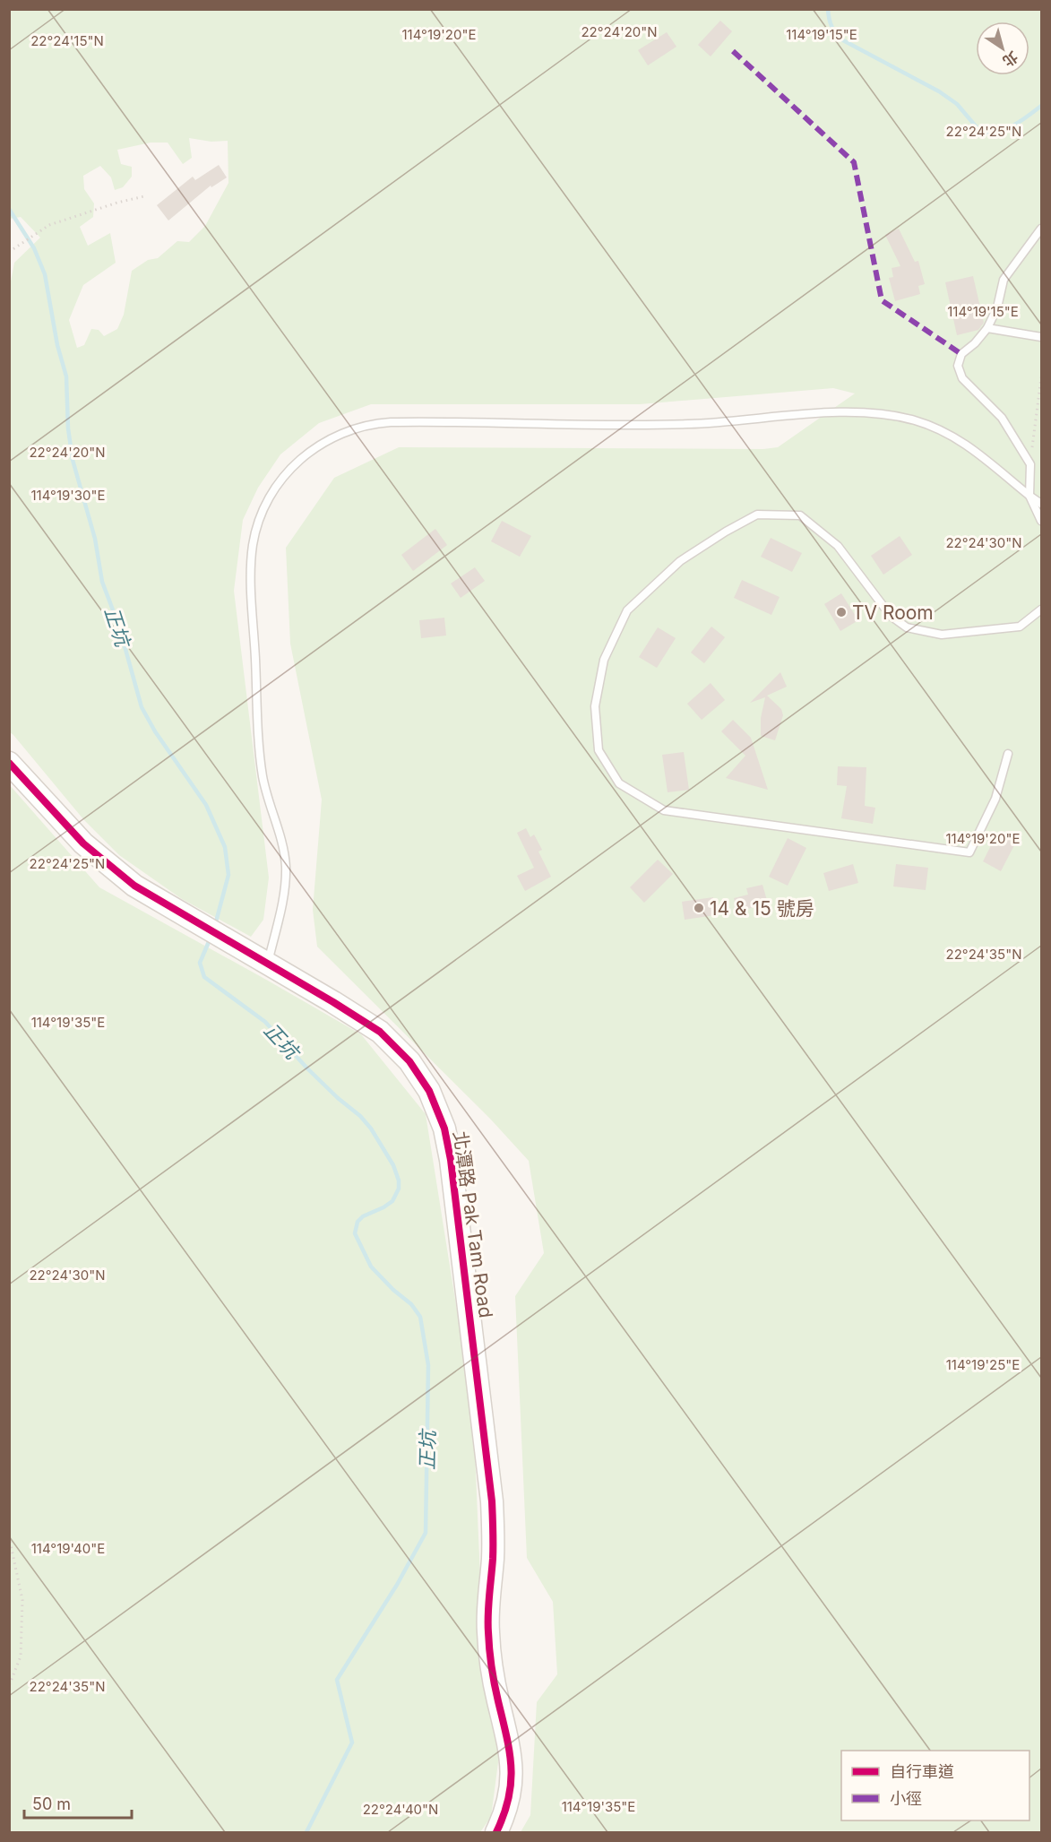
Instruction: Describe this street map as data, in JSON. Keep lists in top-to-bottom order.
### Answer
{
  "streets": {
    "street": ["北潭路 Pak Tam Road"]
  },
  "water": ["正坑"],
  "places": ["TV Room", "14 & 15 號房"],
  "legend": ["自行車道", "小徑"],
  "scale_bar": "50 m",
  "north": "bottom right",
  "coordinates": [
    "22°24'20\"N",
    "114°19'20\"E",
    "114°19'15\"E",
    "22°24'15\"N",
    "22°24'25\"N",
    "114°19'30\"E",
    "22°24'30\"N",
    "22°24'35\"N",
    "114°19'35\"E",
    "114°19'25\"E",
    "114°19'40\"E",
    "22°24'40\"N"
  ]
}
